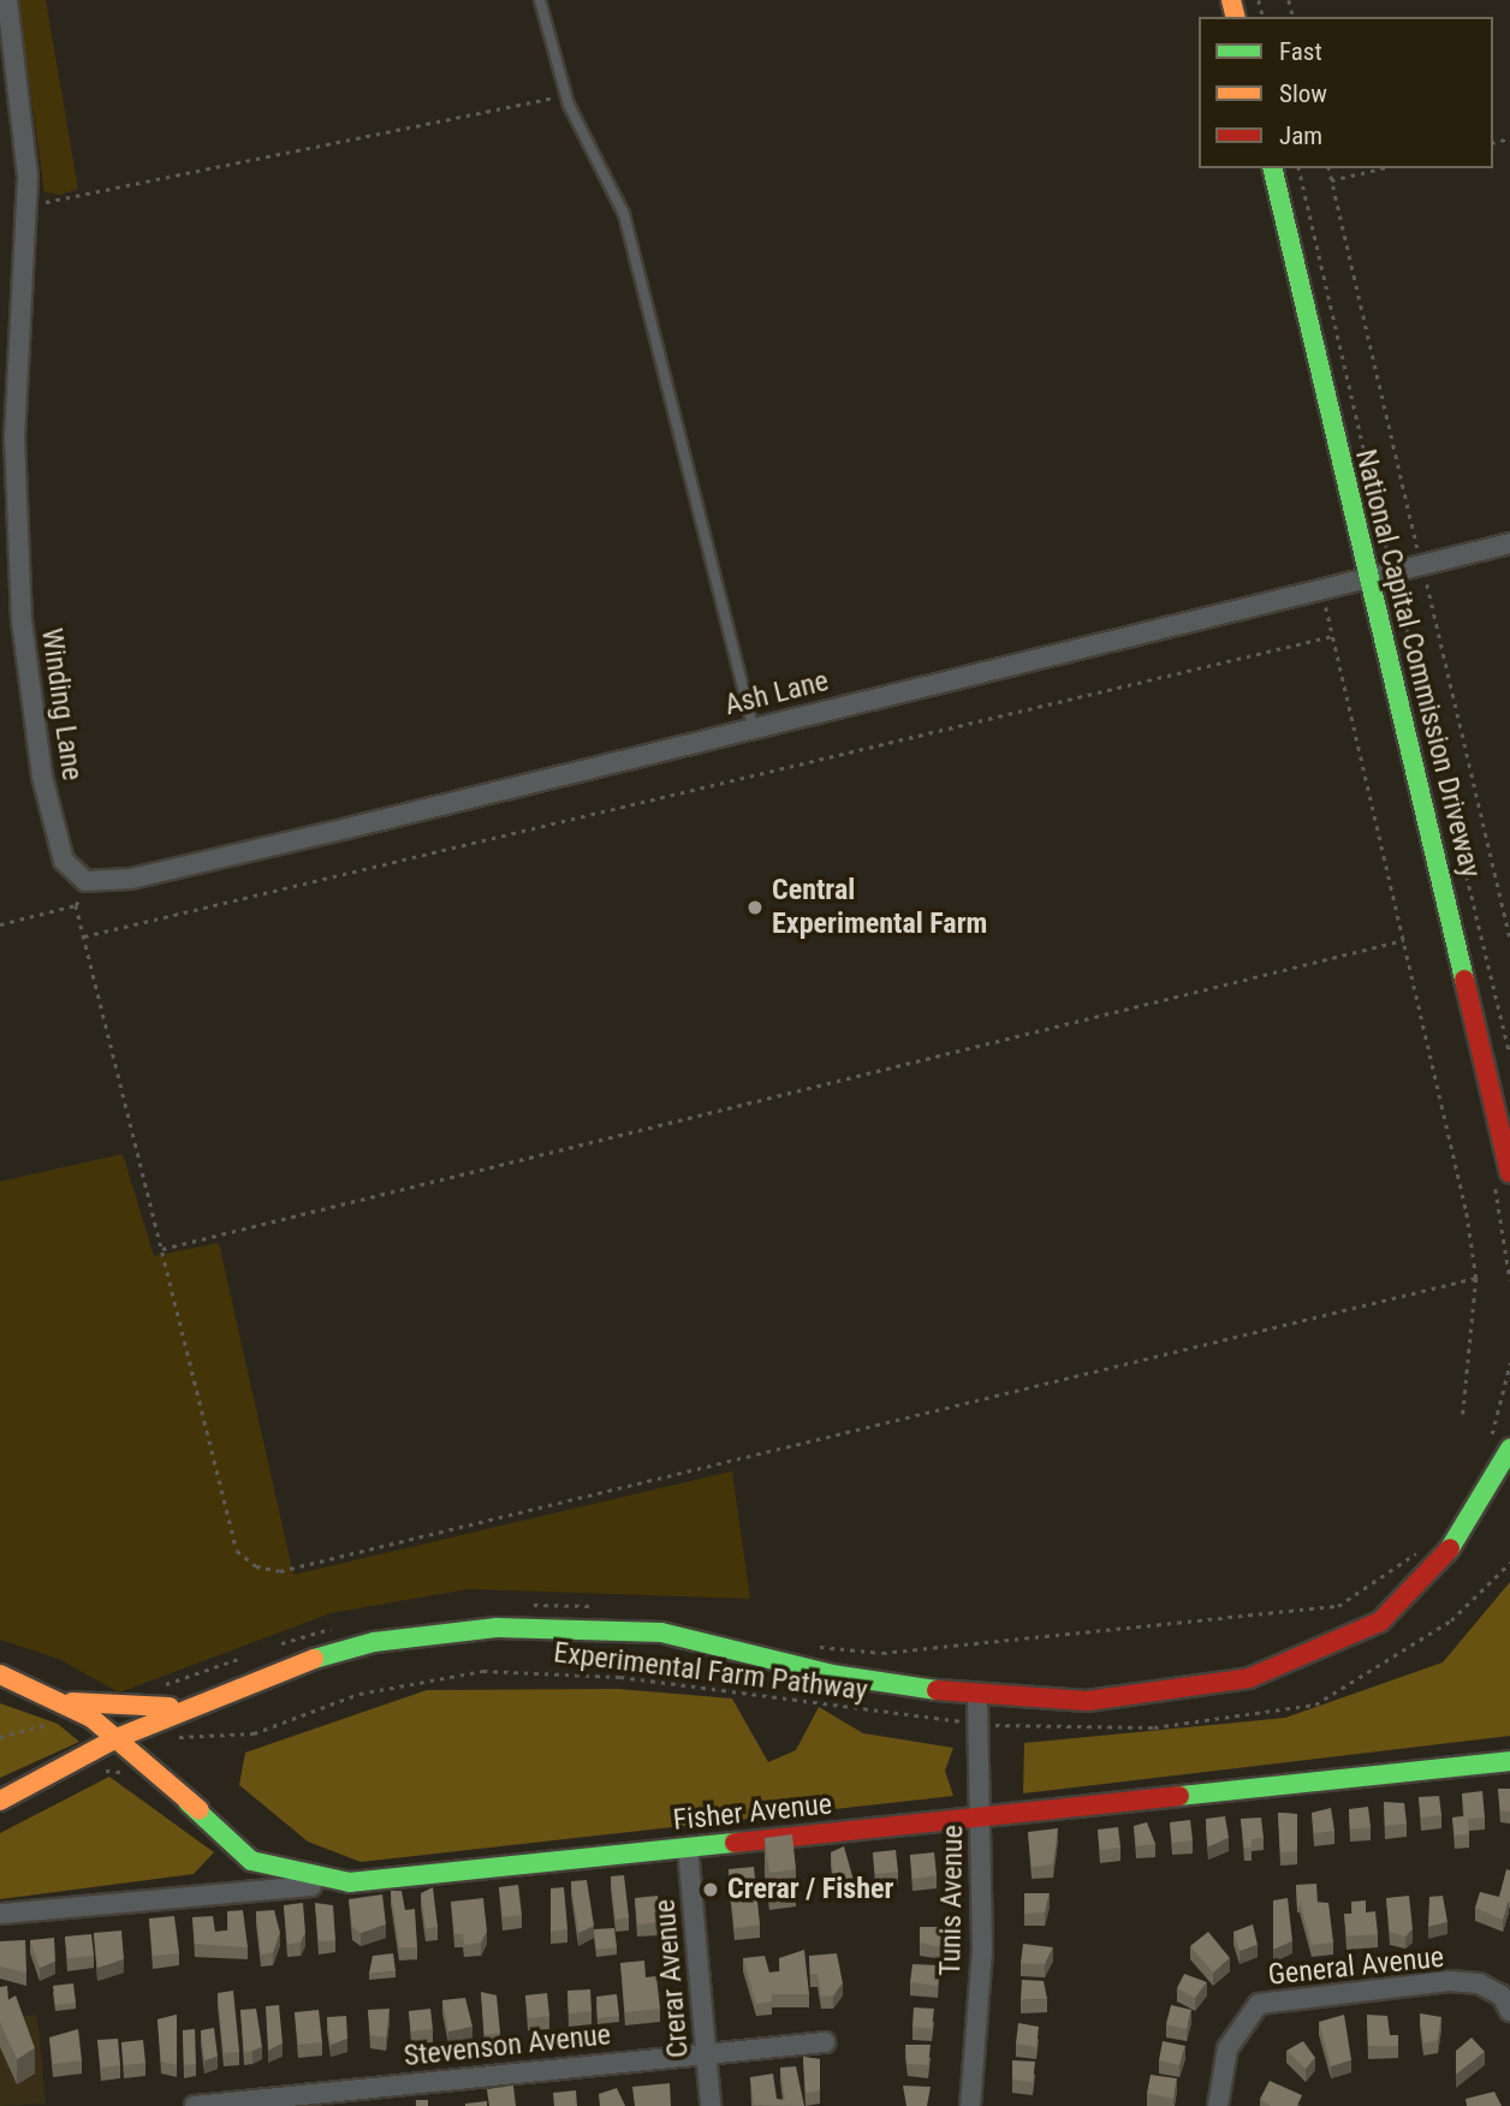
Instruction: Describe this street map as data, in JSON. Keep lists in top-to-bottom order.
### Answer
{
  "streets": {
    "street": [
      "National Capital Commission Driveway",
      "Ash Lane",
      "Winding Lane",
      "Fisher Avenue",
      "Tunis Avenue",
      "General Avenue",
      "Crerar Avenue",
      "Stevenson Avenue"
    ],
    "path": ["Experimental Farm Pathway"]
  },
  "crossings": [
    ["National Capital Commission Driveway", "Ash Lane"],
    ["Ash Lane", "Winding Lane"],
    ["Fisher Avenue", "Tunis Avenue"],
    ["Fisher Avenue", "Crerar Avenue"],
    ["Crerar Avenue", "Stevenson Avenue"]
  ],
  "places": ["Central Experimental Farm", "Crerar / Fisher"],
  "legend": ["Fast", "Slow", "Jam"]
}
